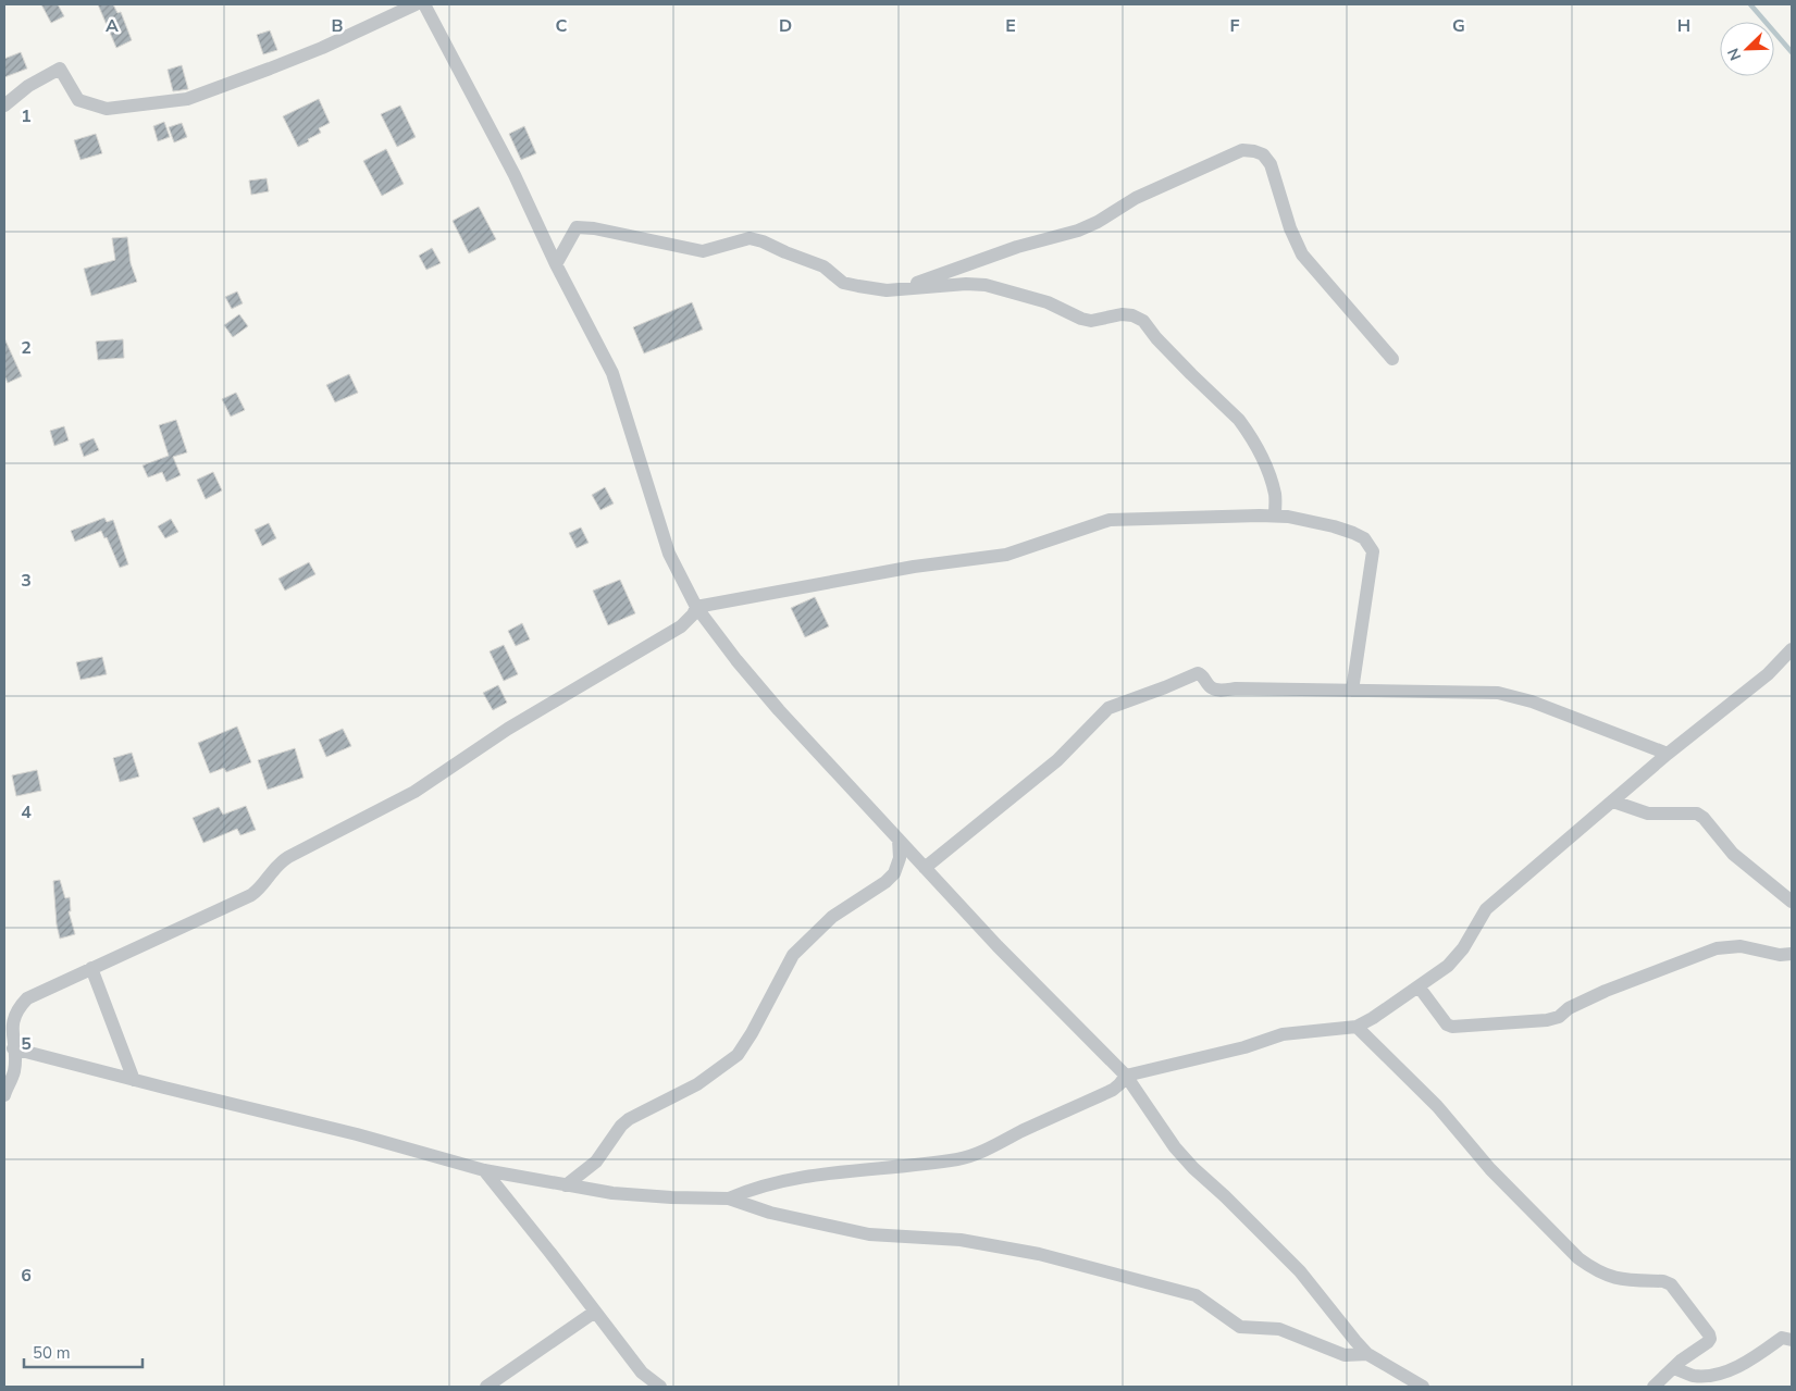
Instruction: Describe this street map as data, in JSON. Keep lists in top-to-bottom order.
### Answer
{
  "scale_bar": "50 m",
  "north": "bottom left",
  "grid": {
    "columns": [
      "A",
      "B",
      "C",
      "D",
      "E",
      "F",
      "G",
      "H"
    ],
    "rows": [
      "1",
      "2",
      "3",
      "4",
      "5",
      "6"
    ]
  }
}
